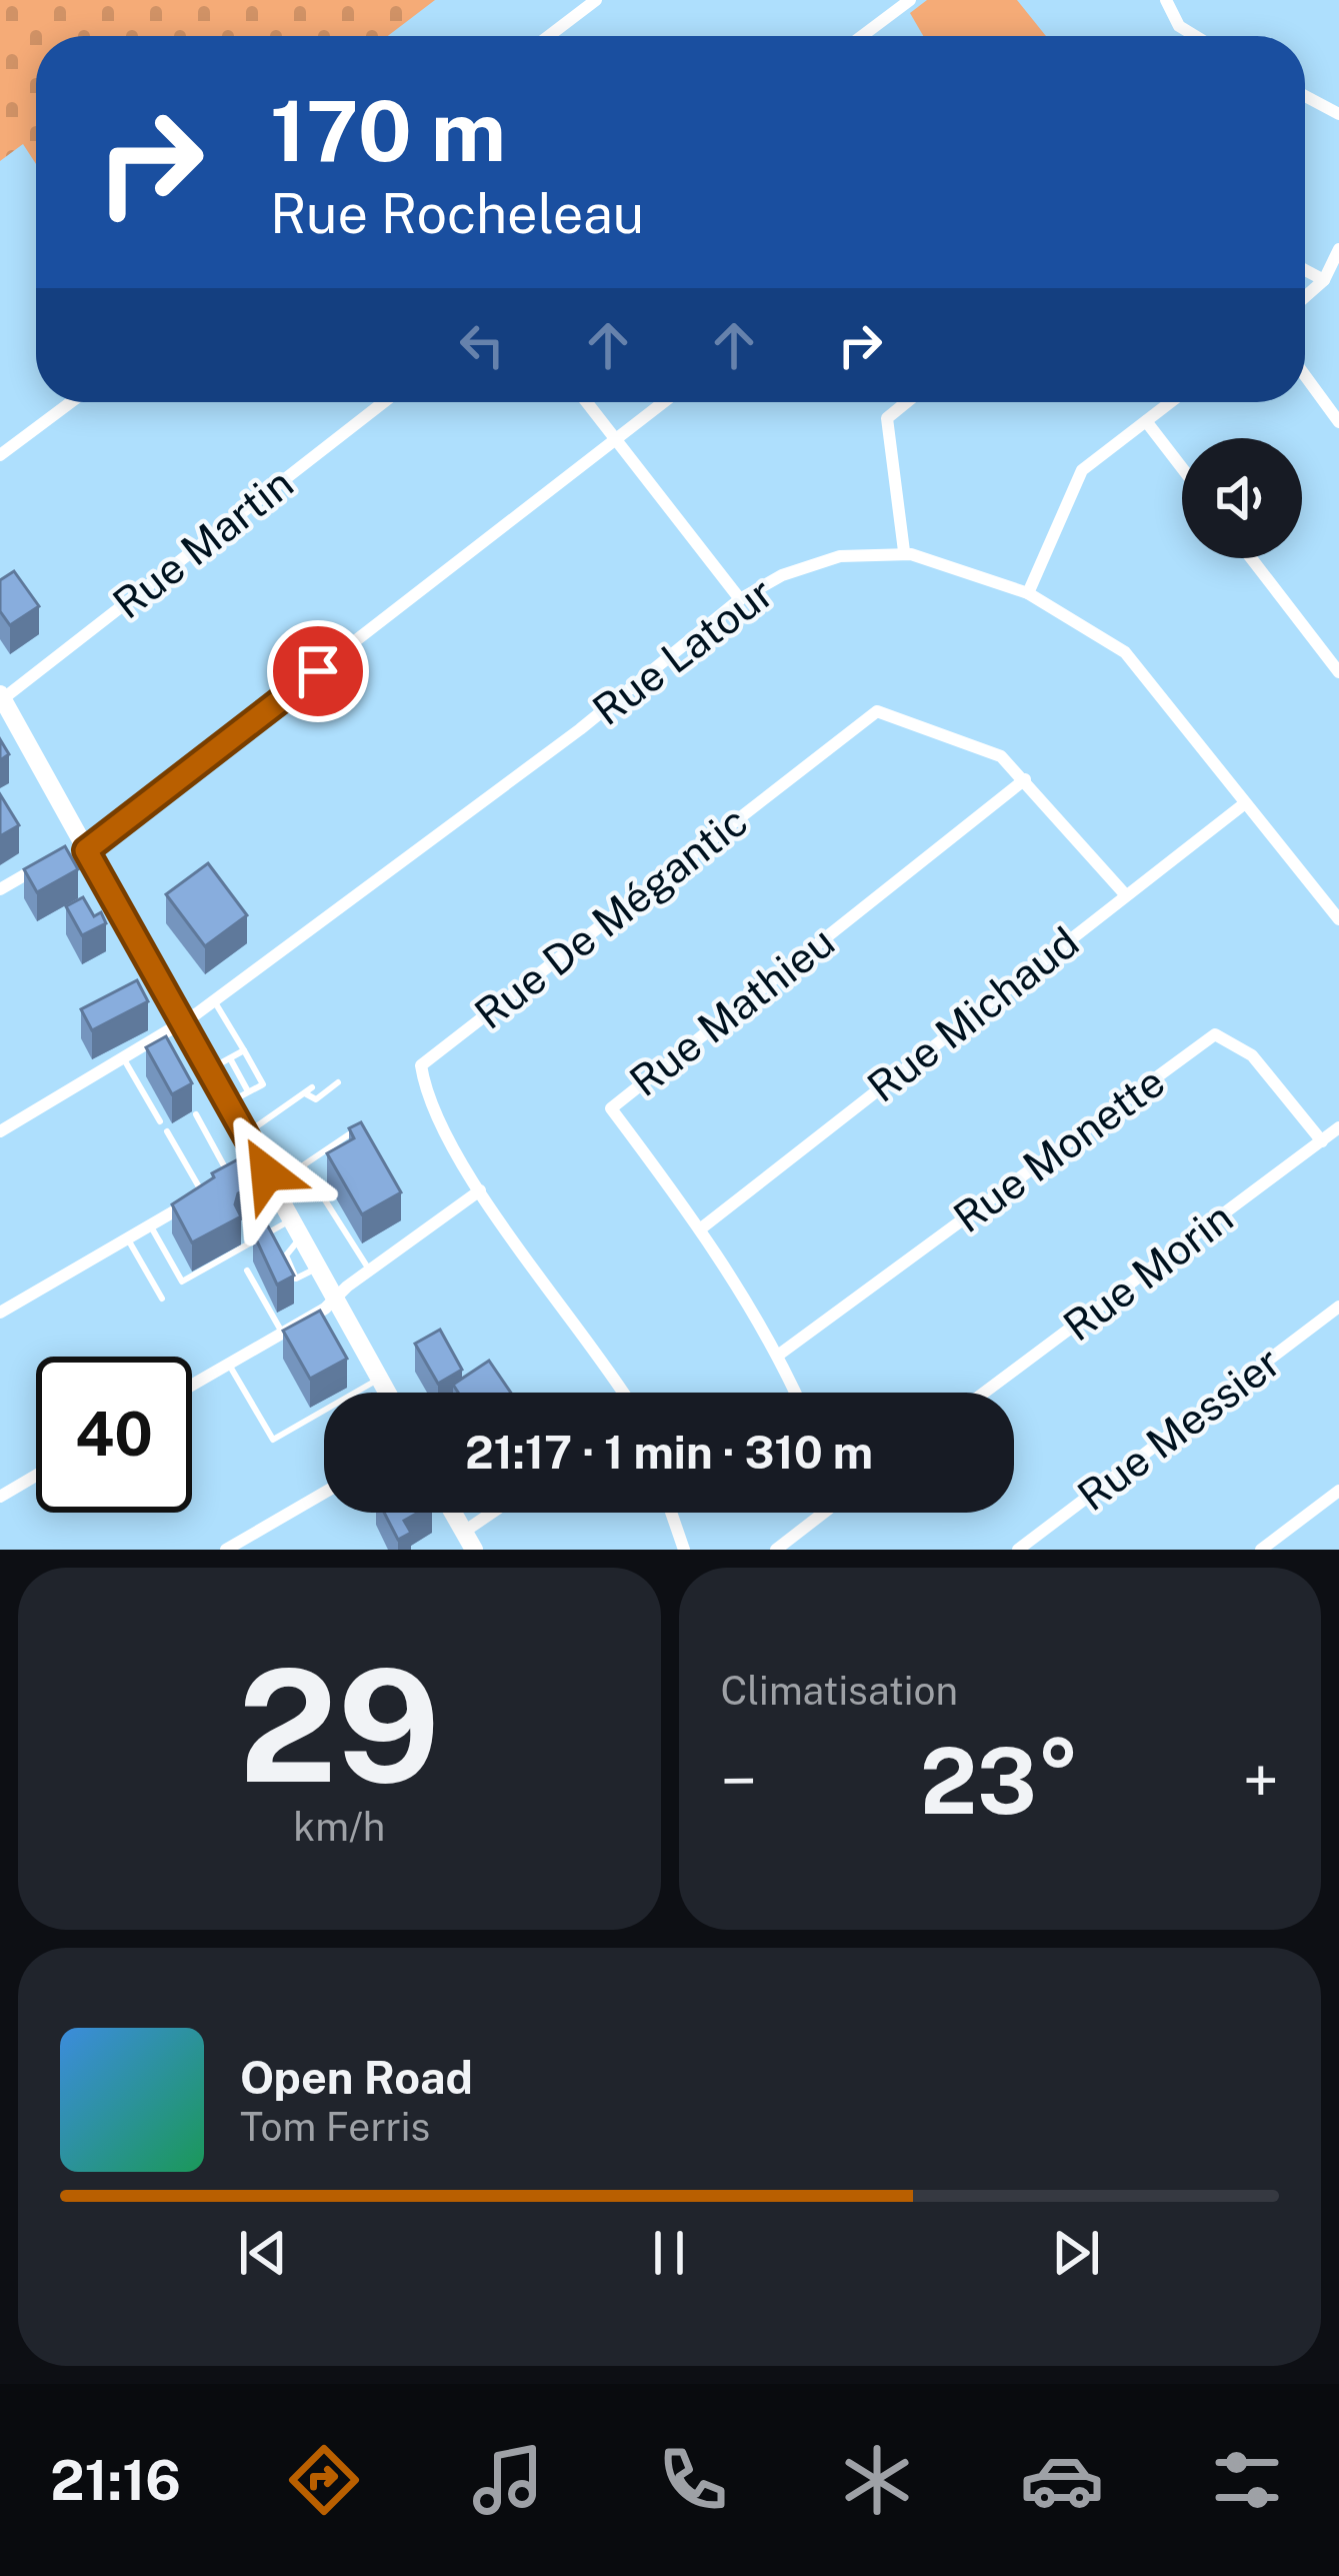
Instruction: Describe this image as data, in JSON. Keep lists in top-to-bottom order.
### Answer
{
  "streets": {
    "street": [
      "Rue Martin",
      "Rue Latour",
      "Rue De Mégantic",
      "Rue Mathieu",
      "Rue Michaud",
      "Rue Monette",
      "Rue Morin",
      "Rue Messier"
    ]
  },
  "crossings": [
    ["Rue Latour", "Rue Michaud"],
    ["Rue De Mégantic", "Rue Mathieu"],
    ["Rue De Mégantic", "Rue Michaud"],
    ["Rue Mathieu", "Rue Michaud"],
    ["Rue Mathieu", "Rue Monette"],
    ["Rue Monette", "Rue Morin"]
  ],
  "page": {
    "turn": ["170 m", "Rue Rocheleau"],
    "limit": "40",
    "trip": "21:17 · 1 min · 310 m",
    "tile": [
      ["29", "km/h"],
      "Climatisation"
    ],
    "heat": ["−", "23°", "+"],
    "song": ["Open Road", "Tom Ferris"],
    "tabs": "21:16"
  }
}
